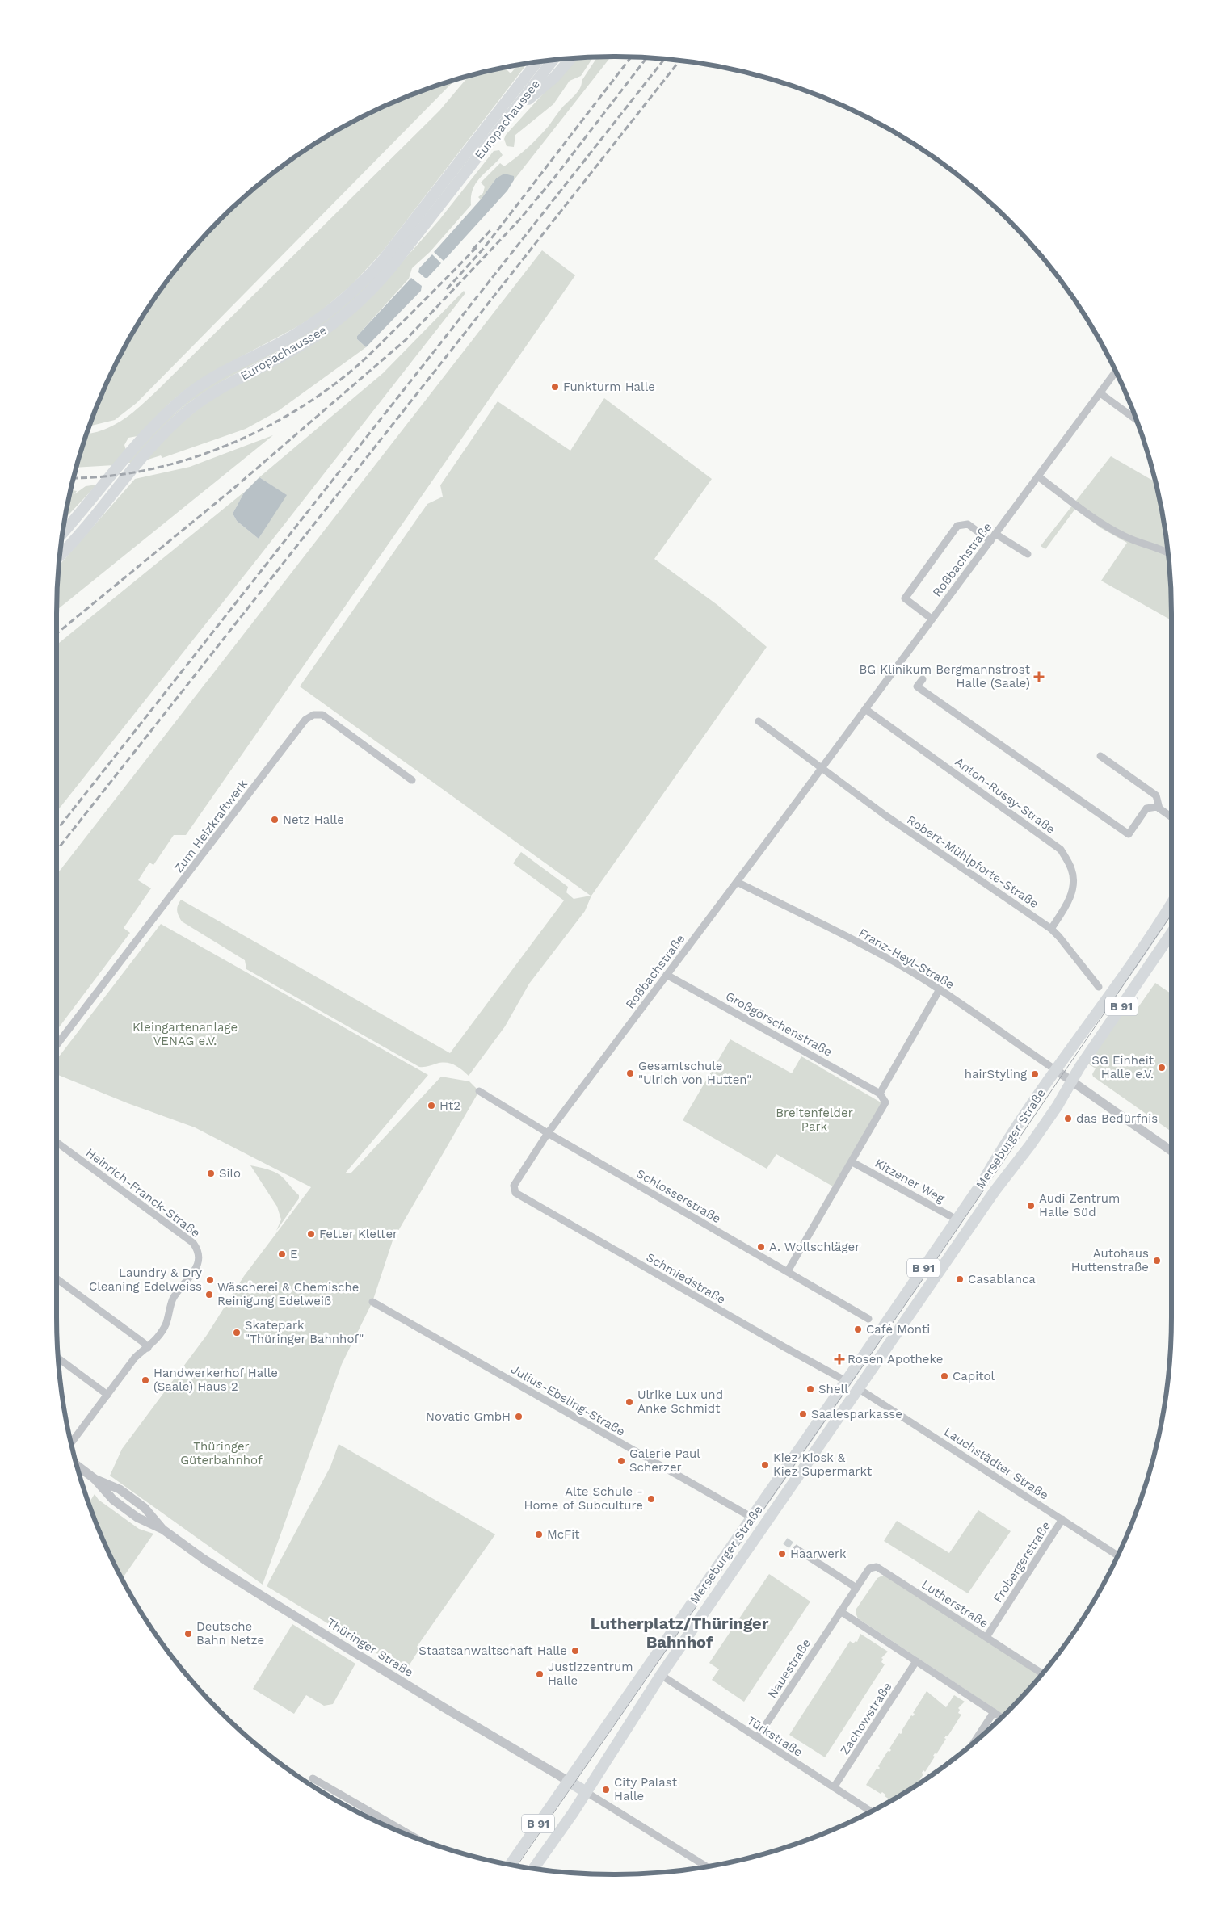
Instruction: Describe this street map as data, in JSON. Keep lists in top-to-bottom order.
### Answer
{
  "streets": {
    "main road": ["Europachaussee", "B 91", "Merseburger Straße"],
    "street": [
      "Roßbachstraße",
      "Anton-Russy-Straße",
      "Zum Heizkraftwerk",
      "Robert-Mühlpforte-Straße",
      "Franz-Heyl-Straße",
      "Großgörschenstraße",
      "Kitzener Weg",
      "Heinrich-Franck-Straße",
      "Schlosserstraße",
      "Schmiedstraße",
      "Julius-Ebeling-Straße",
      "Lauchstädter Straße",
      "Frobergerstraße",
      "Lutherstraße",
      "Thüringer Straße",
      "Nauestraße",
      "Zachowstraße",
      "Türkstraße"
    ]
  },
  "crossings": [
    ["Roßbachstraße", "Anton-Russy-Straße"],
    ["Roßbachstraße", "Robert-Mühlpforte-Straße"],
    ["Roßbachstraße", "Franz-Heyl-Straße"],
    ["Roßbachstraße", "Großgörschenstraße"],
    ["Roßbachstraße", "Schlosserstraße"],
    ["Roßbachstraße", "Schmiedstraße"],
    ["Anton-Russy-Straße", "Robert-Mühlpforte-Straße"],
    ["Franz-Heyl-Straße", "Merseburger Straße"],
    ["Merseburger Straße", "Kitzener Weg"],
    ["Merseburger Straße", "Schmiedstraße"],
    ["Merseburger Straße", "Julius-Ebeling-Straße"],
    ["Merseburger Straße", "Lauchstädter Straße"],
    ["Merseburger Straße", "Thüringer Straße"],
    ["Merseburger Straße", "Türkstraße"],
    ["Lauchstädter Straße", "Frobergerstraße"],
    ["Frobergerstraße", "Lutherstraße"],
    ["Lutherstraße", "Nauestraße"],
    ["Nauestraße", "Türkstraße"],
    ["Zachowstraße", "Türkstraße"]
  ],
  "districts": ["Lutherplatz/Thüringer Bahnhof"],
  "parks": ["Kleingartenanlage VENAG e.V.", "Breitenfelder Park", "Thüringer Güterbahnhof"],
  "places": {
    "other": [
      "Funkturm Halle",
      "Netz Halle",
      "SG Einheit Halle e.V.",
      "Gesamtschule \"Ulrich von Hutten\"",
      "hairStyling",
      "Ht2",
      "das Bedürfnis",
      "Silo",
      "Audi Zentrum Halle Süd",
      "Fetter Kletter",
      "A. Wollschläger",
      "E",
      "Autohaus Huttenstraße",
      "Casablanca",
      "Laundry & Dry Cleaning Edelweiss",
      "Wäscherei & Chemische Reinigung Edelweiß",
      "Café Monti",
      "Skatepark \"Thüringer Bahnhof\"",
      "Capitol",
      "Handwerkerhof Halle (Saale) Haus 2",
      "Shell",
      "Ulrike Lux und Anke Schmidt",
      "Saalesparkasse",
      "Novatic GmbH",
      "Galerie Paul Scherzer",
      "Kiez Kiosk & Kiez Supermarkt",
      "Alte Schule - Home of Subculture",
      "McFit",
      "Haarwerk",
      "Deutsche Bahn Netze",
      "Staatsanwaltschaft Halle",
      "Justizzentrum Halle",
      "City Palast Halle"
    ],
    "health": ["BG Klinikum Bergmannstrost Halle (Saale)", "Rosen Apotheke"]
  }
}
